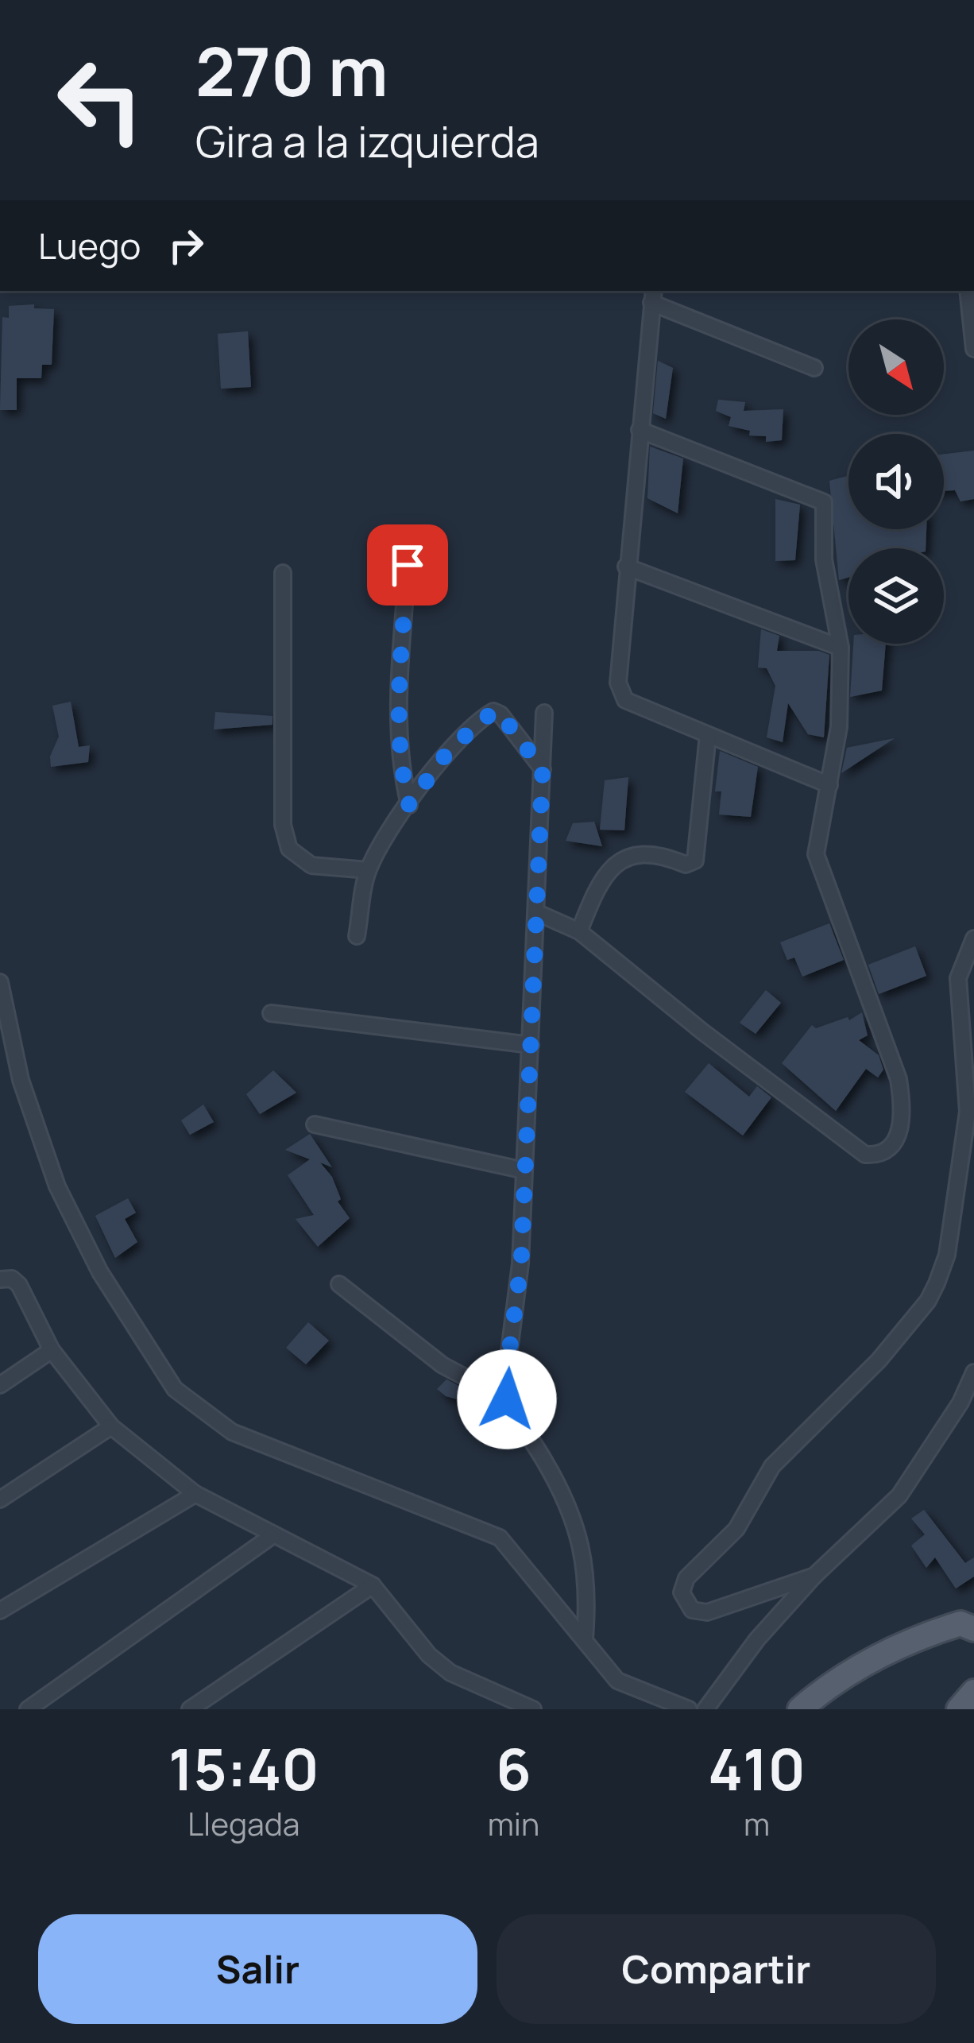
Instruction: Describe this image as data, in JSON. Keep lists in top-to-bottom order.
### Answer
{
  "north": "bottom right",
  "page": {
    "turn": ["270 m", "Gira a la izquierda"],
    "then": "Luego",
    "eta": [
      "15:40",
      "Llegada",
      "6",
      "min",
      "410",
      "m"
    ],
    "buttons": ["Salir", "Compartir"]
  }
}
